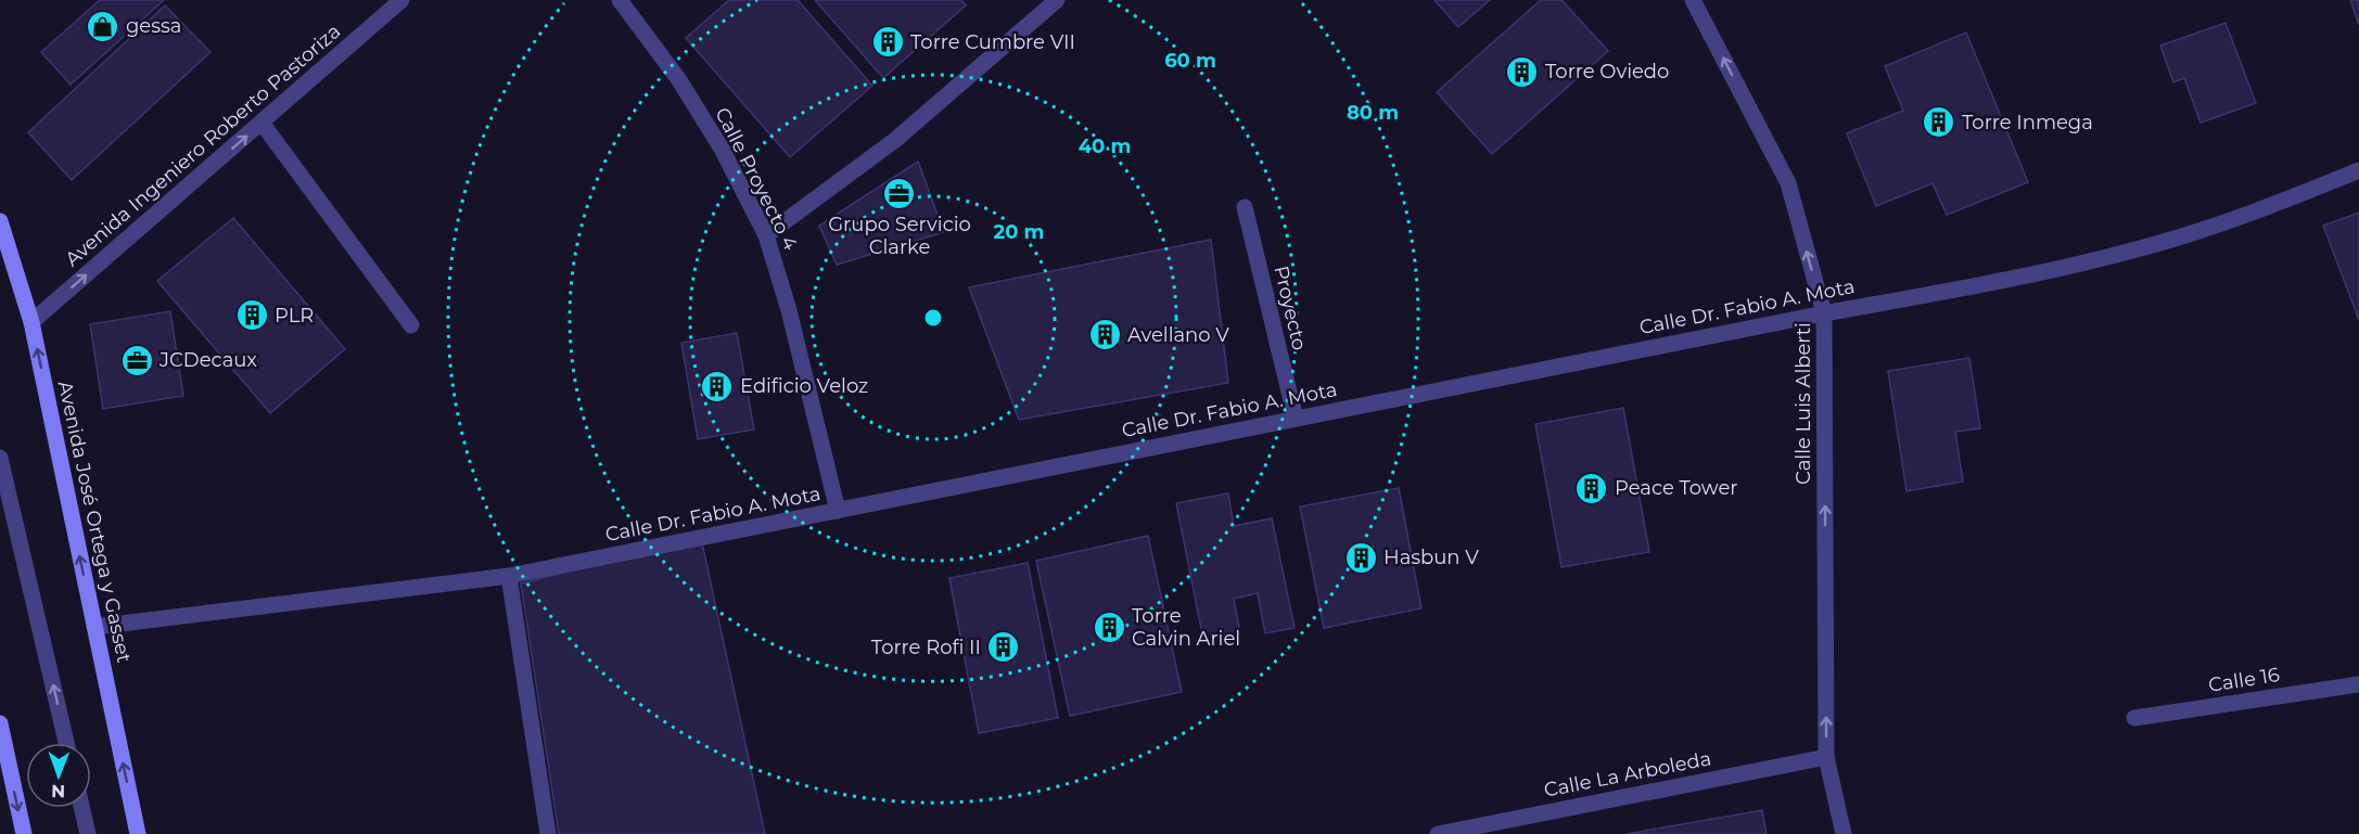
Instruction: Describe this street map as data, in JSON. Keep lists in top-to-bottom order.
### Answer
{
  "streets": {
    "main road": ["Avenida José Ortega y Gasset"],
    "street": [
      "Avenida Ingeniero Roberto Pastoriza",
      "Calle Proyecto 4",
      "Calle Dr. Fabio A. Mota",
      "Proyecto",
      "Calle Luis Alberti",
      "Calle 16",
      "Calle La Arboleda"
    ]
  },
  "crossings": [
    ["Avenida Ingeniero Roberto Pastoriza", "Avenida José Ortega y Gasset"],
    ["Calle Proyecto 4", "Calle Dr. Fabio A. Mota"],
    ["Calle Dr. Fabio A. Mota", "Proyecto"],
    ["Calle Dr. Fabio A. Mota", "Calle Luis Alberti"],
    ["Calle Dr. Fabio A. Mota", "Avenida José Ortega y Gasset"],
    ["Calle Luis Alberti", "Calle La Arboleda"]
  ],
  "one_way": ["Avenida Ingeniero Roberto Pastoriza", "Calle Luis Alberti", "Avenida José Ortega y Gasset"],
  "places": {
    "shop": ["gessa"],
    "building": [
      "Torre Cumbre VII",
      "Torre Oviedo",
      "Torre Inmega",
      "PLR",
      "Avellano V",
      "Edificio Veloz",
      "Peace Tower",
      "Hasbun V",
      "Torre Calvin Ariel",
      "Torre Rofi II"
    ],
    "office": ["Grupo Servicio Clarke", "JCDecaux"]
  },
  "north": "bottom",
  "rings": [
    "60 m",
    "80 m",
    "40 m",
    "20 m"
  ]
}
